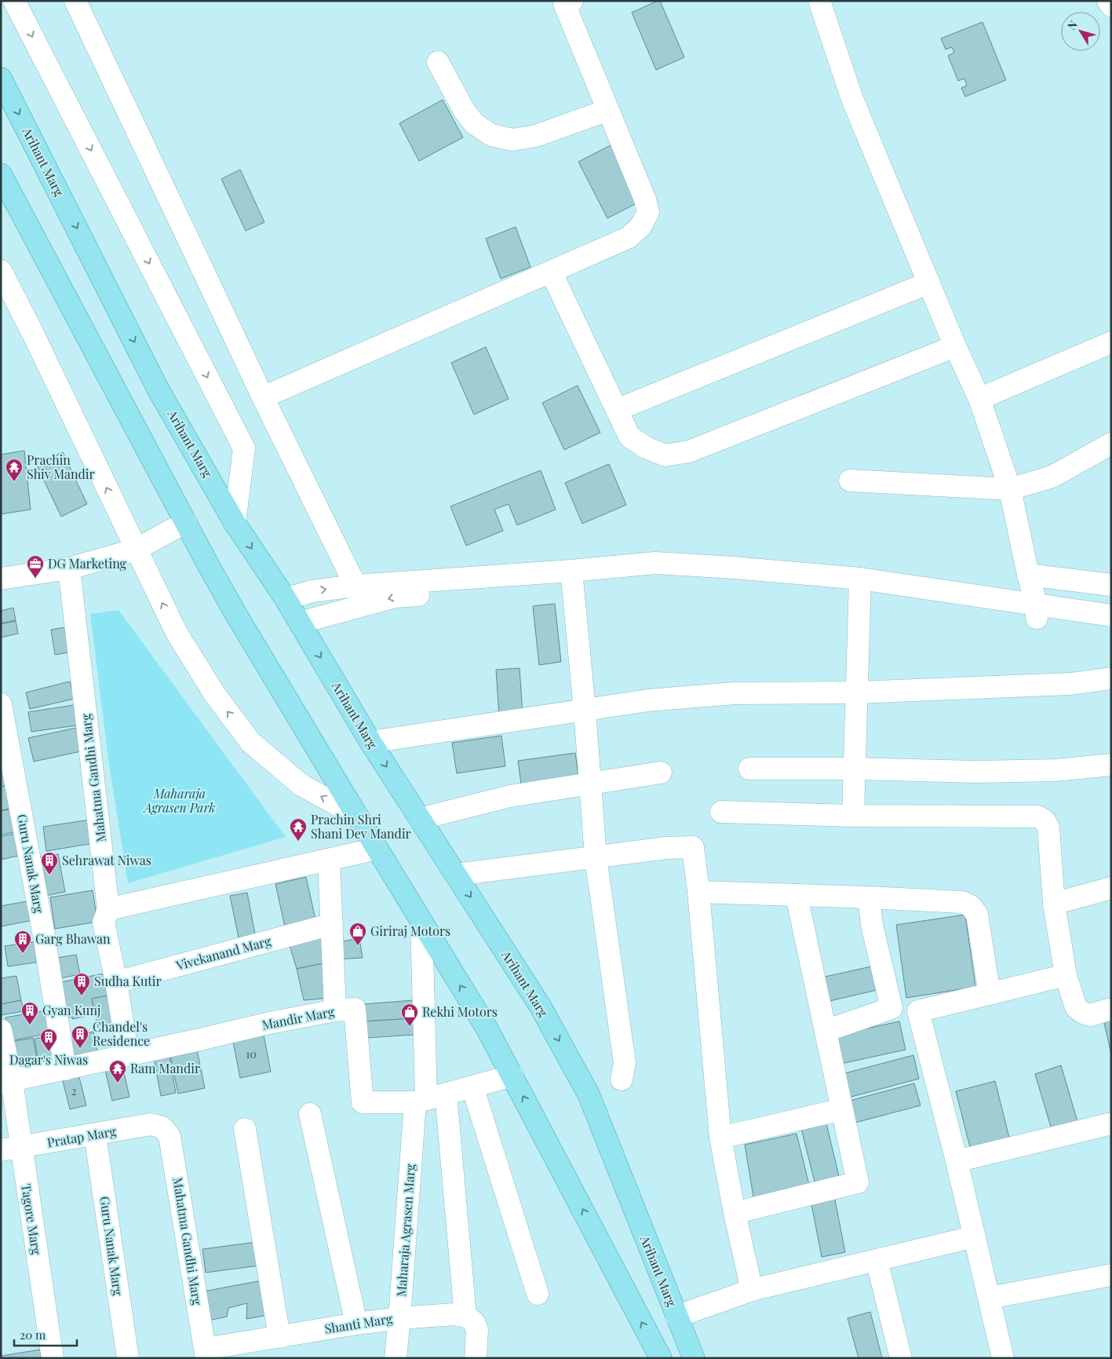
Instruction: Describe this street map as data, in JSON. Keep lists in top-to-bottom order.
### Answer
{
  "streets": {
    "main road": ["Arihant Marg"],
    "street": [
      "Mahatma Gandhi Marg",
      "Guru Nanak Marg",
      "Vivekanand Marg",
      "Mandir Marg",
      "Pratap Marg",
      "Tagore Marg",
      "Maharaja Agrasen Marg",
      "Shanti Marg"
    ]
  },
  "crossings": [
    ["Mahatma Gandhi Marg", "Vivekanand Marg"],
    ["Mahatma Gandhi Marg", "Mandir Marg"],
    ["Mahatma Gandhi Marg", "Pratap Marg"],
    ["Mahatma Gandhi Marg", "Shanti Marg"],
    ["Guru Nanak Marg", "Mandir Marg"],
    ["Guru Nanak Marg", "Pratap Marg"],
    ["Mandir Marg", "Tagore Marg"],
    ["Mandir Marg", "Maharaja Agrasen Marg"],
    ["Pratap Marg", "Tagore Marg"],
    ["Maharaja Agrasen Marg", "Shanti Marg"]
  ],
  "parks": ["Maharaja Agrasen Park"],
  "places": {
    "temple": ["Prachin Shiv Mandir", "Prachin Shri Shani Dev Mandir", "Ram Mandir"],
    "office": ["DG Marketing"],
    "building": [
      "Sehrawat Niwas",
      "Garg Bhawan",
      "Sudha Kutir",
      "Gyan Kunj",
      "Chandel's Residence",
      "Dagar's Niwas"
    ],
    "shop": ["Giriraj Motors", "Rekhi Motors"]
  },
  "house_numbers": ["10", "2"],
  "scale_bar": "20 m",
  "north": "top left"
}
